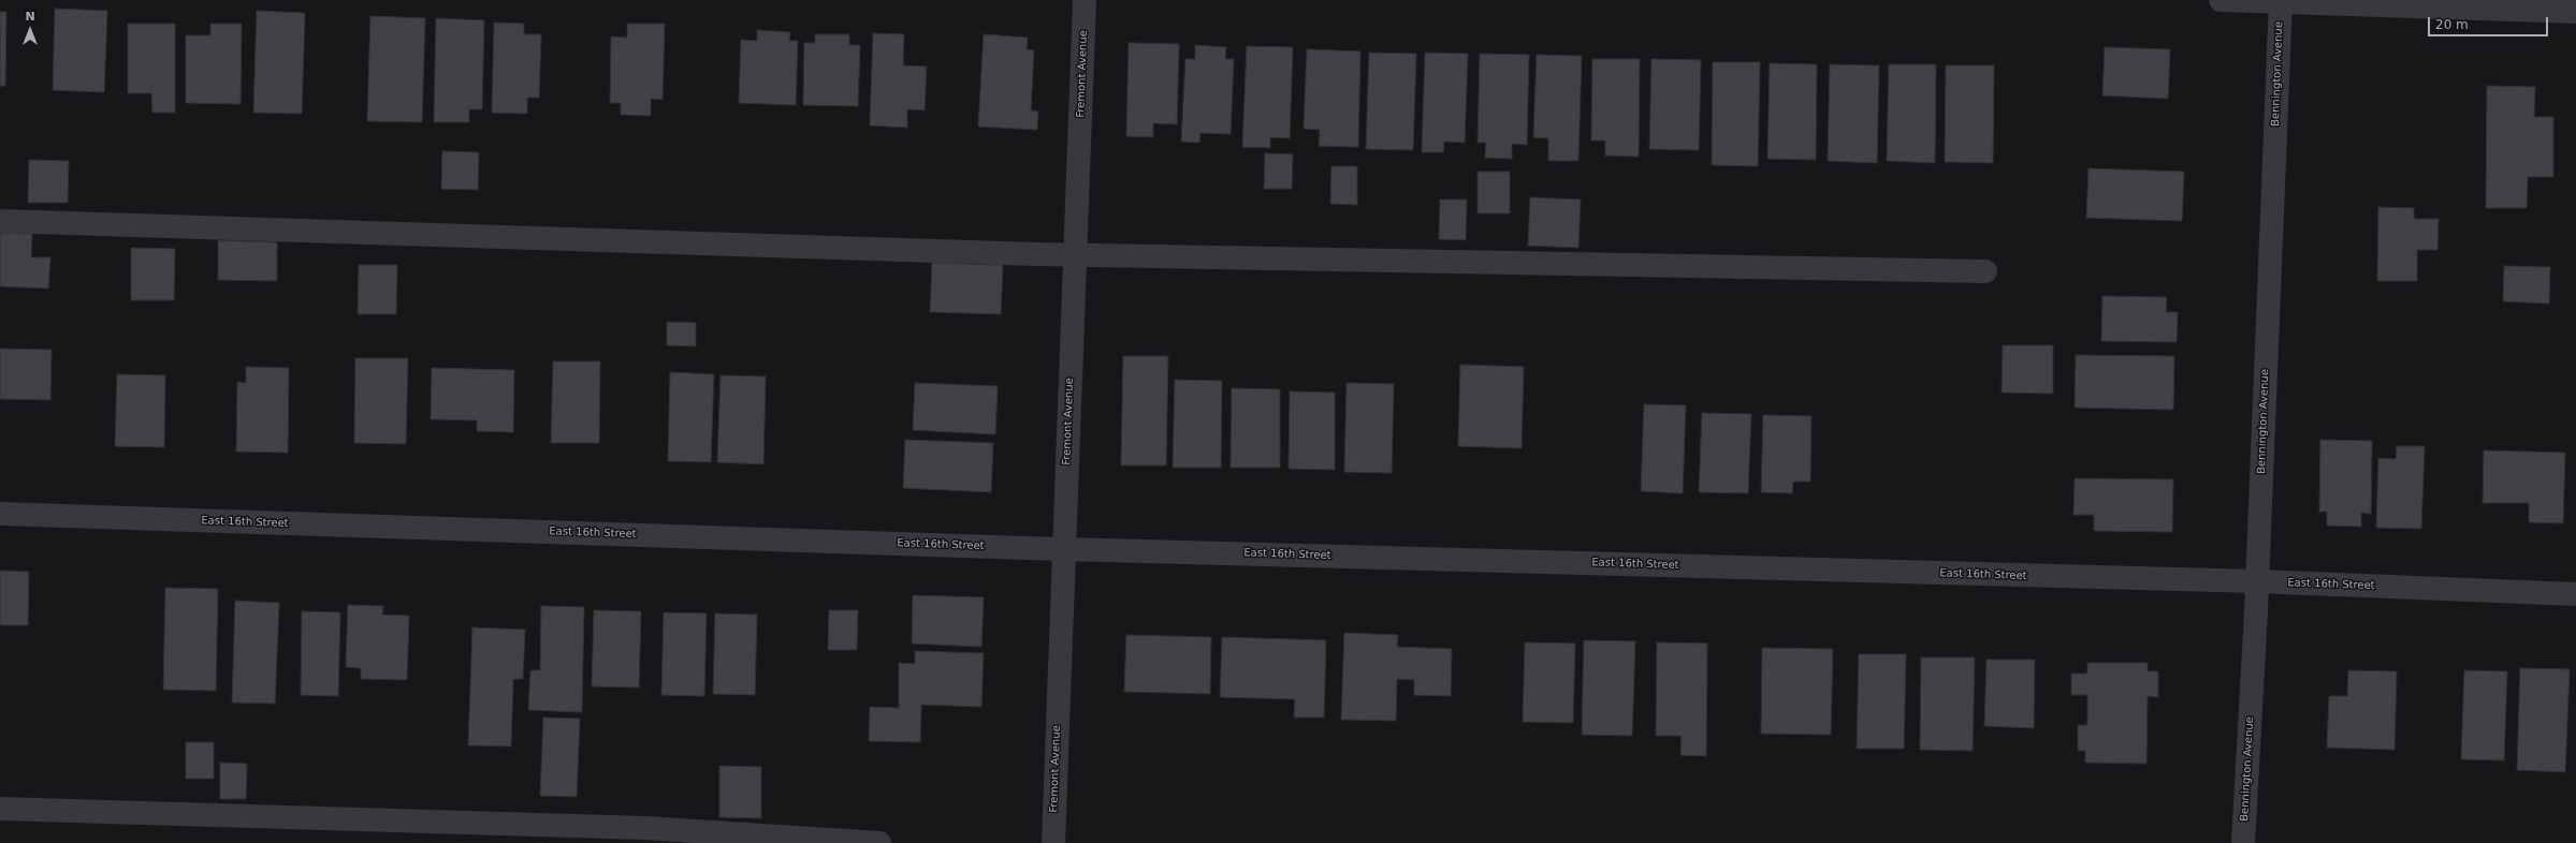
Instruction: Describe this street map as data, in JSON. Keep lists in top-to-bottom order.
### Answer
{
  "streets": {
    "street": ["Fremont Avenue", "Bennington Avenue", "East 16th Street"]
  },
  "crossings": [
    ["Fremont Avenue", "East 16th Street"],
    ["Bennington Avenue", "East 16th Street"]
  ],
  "scale_bar": "20 m",
  "north": "top"
}
